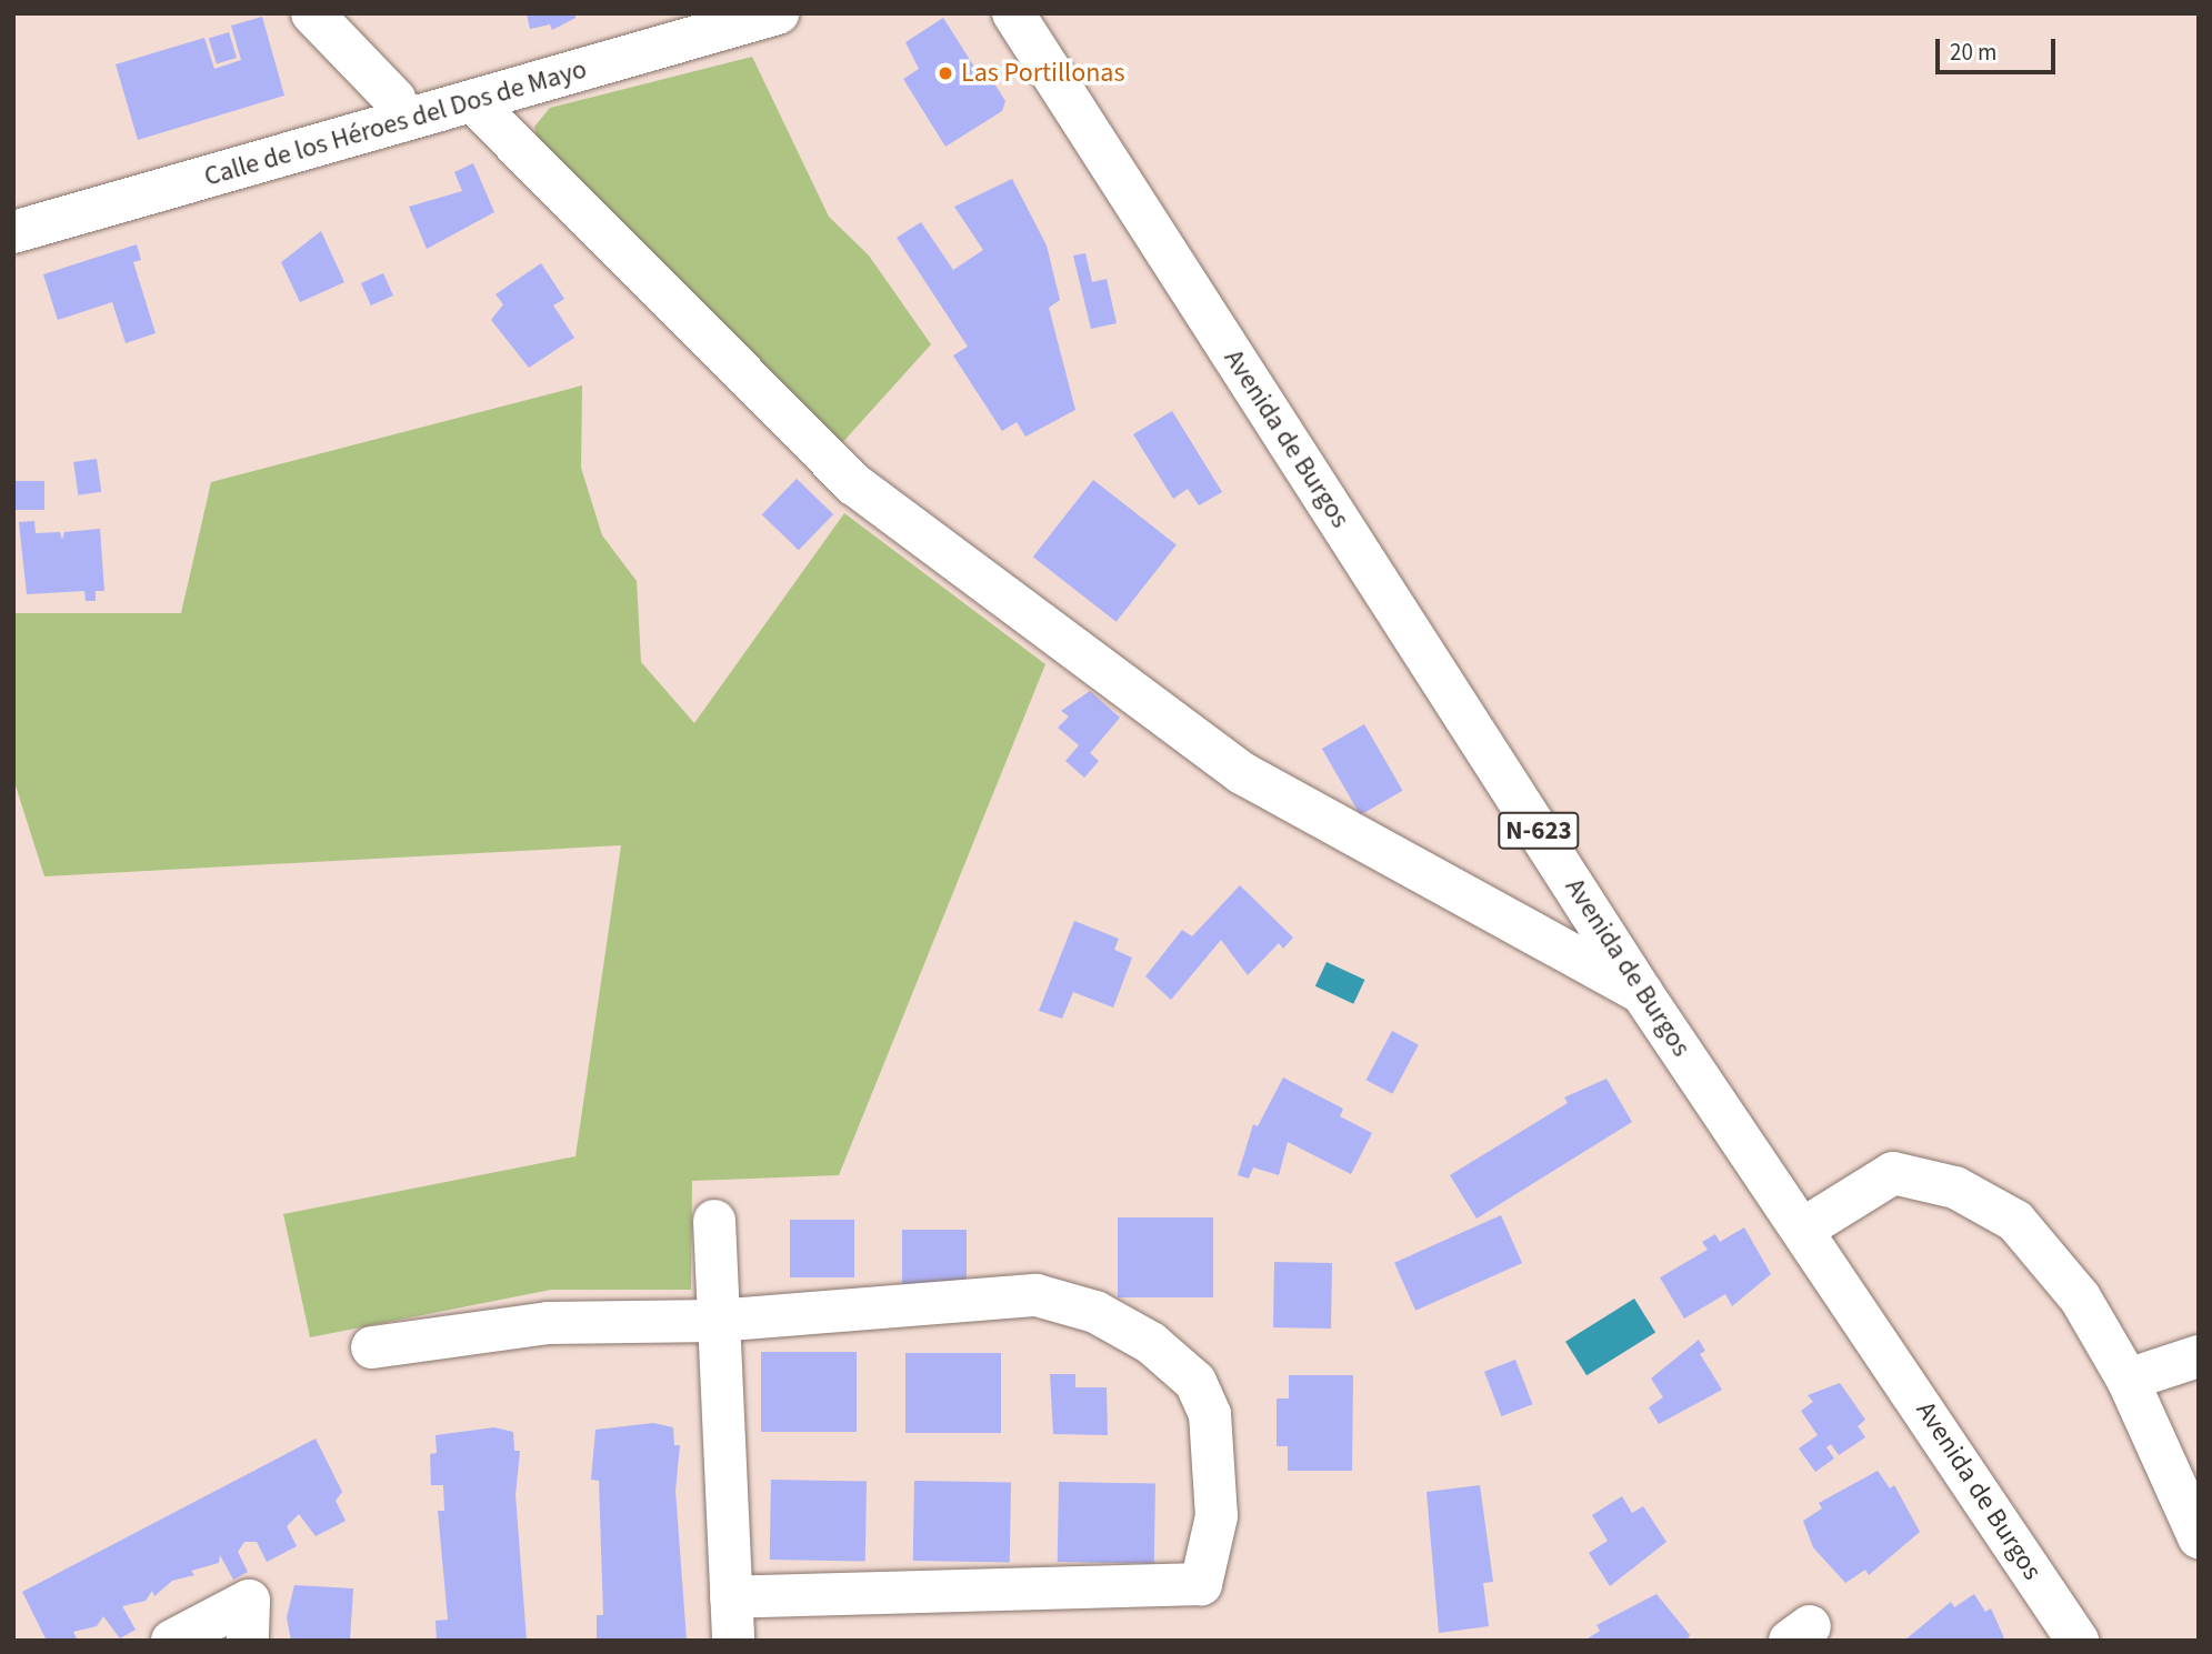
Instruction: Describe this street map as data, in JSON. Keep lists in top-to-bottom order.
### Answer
{
  "streets": {
    "main road": ["Calle de los Héroes del Dos de Mayo", "Avenida de Burgos", "N-623"]
  },
  "places": ["Las Portillonas"],
  "scale_bar": "20 m"
}
